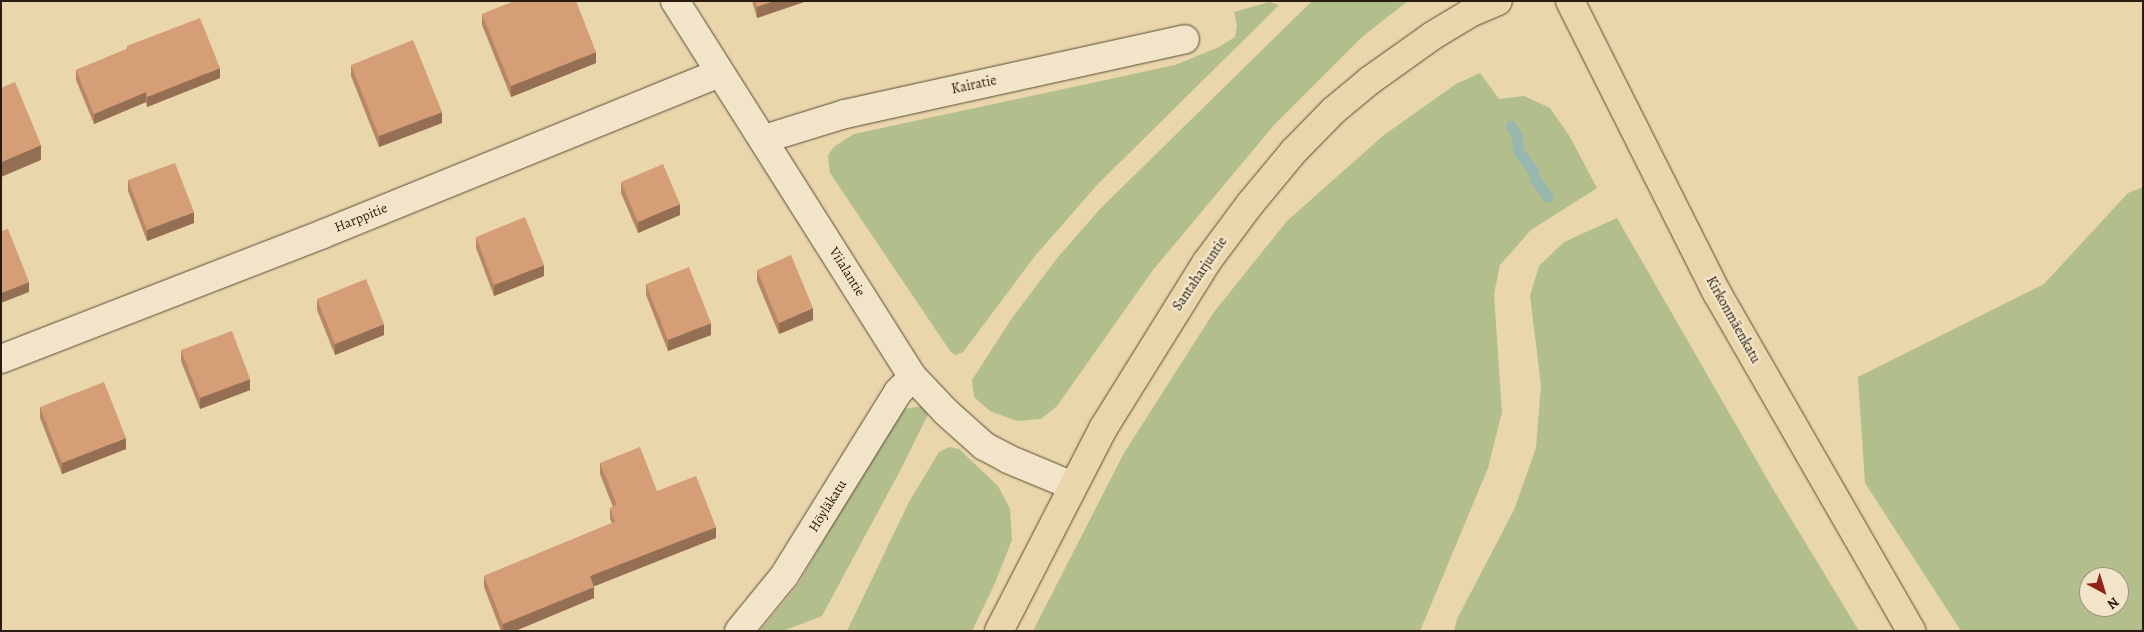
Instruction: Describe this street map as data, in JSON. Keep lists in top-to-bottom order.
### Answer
{
  "streets": {
    "main road": ["Santaharjuntie", "Kirkonmäenkatu"],
    "street": [
      "Kairatie",
      "Harppitie",
      "Viialantie",
      "Höyläkatu"
    ]
  },
  "crossings": [
    ["Kairatie", "Viialantie"],
    ["Harppitie", "Viialantie"],
    ["Viialantie", "Santaharjuntie"],
    ["Viialantie", "Höyläkatu"]
  ],
  "north": "bottom right"
}
